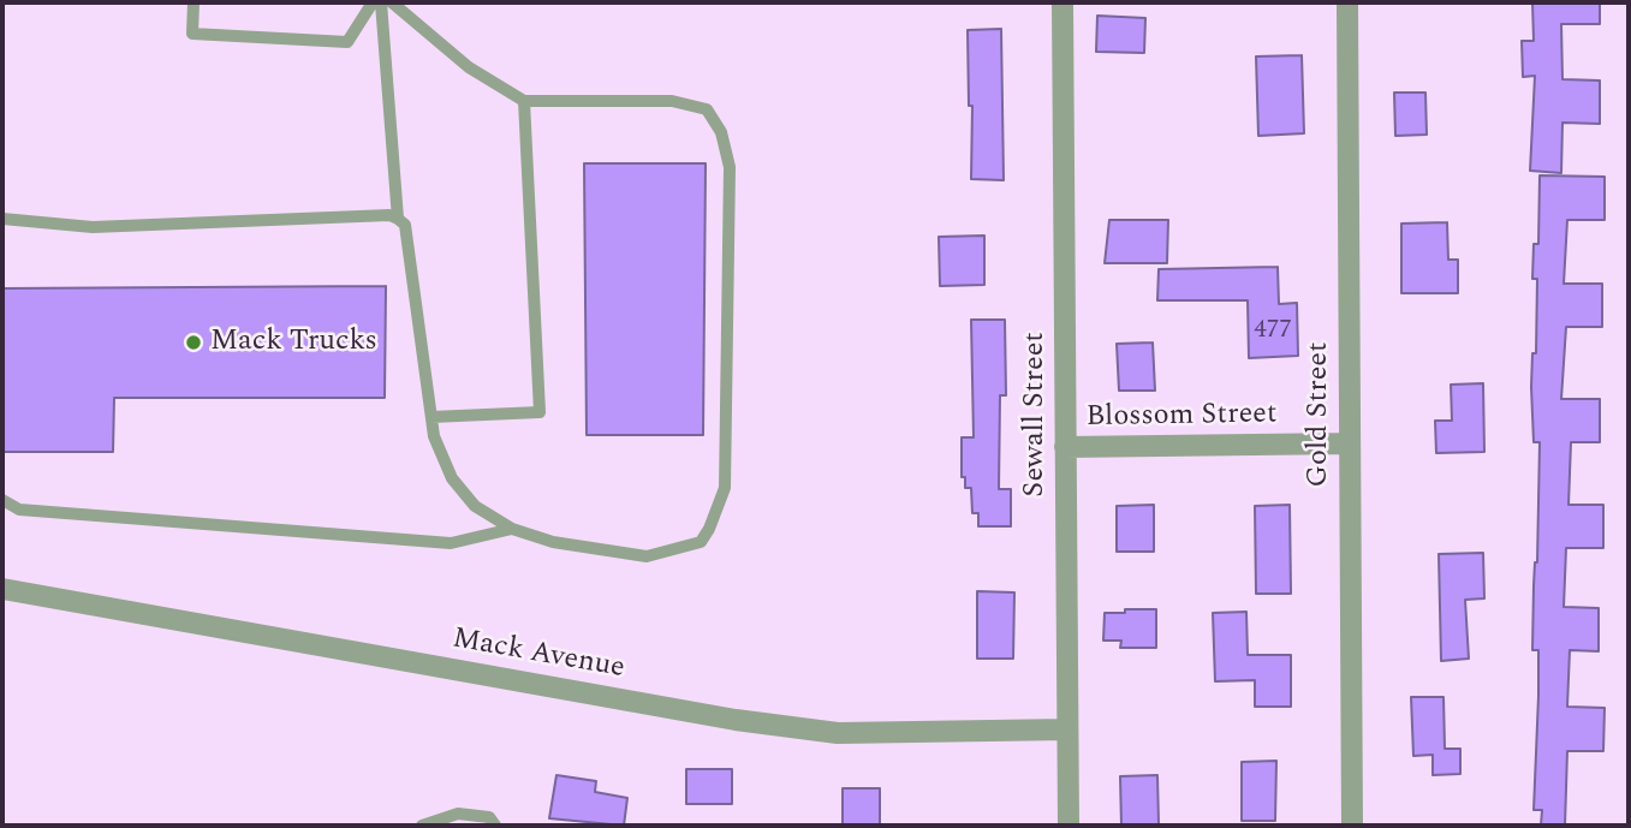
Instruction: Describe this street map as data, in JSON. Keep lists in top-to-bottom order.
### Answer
{
  "streets": {
    "street": [
      "Sewall Street",
      "Gold Street",
      "Blossom Street",
      "Mack Avenue"
    ]
  },
  "crossings": [
    ["Sewall Street", "Blossom Street"],
    ["Sewall Street", "Mack Avenue"],
    ["Gold Street", "Blossom Street"]
  ],
  "places": ["Mack Trucks"],
  "house_numbers": ["477"]
}
